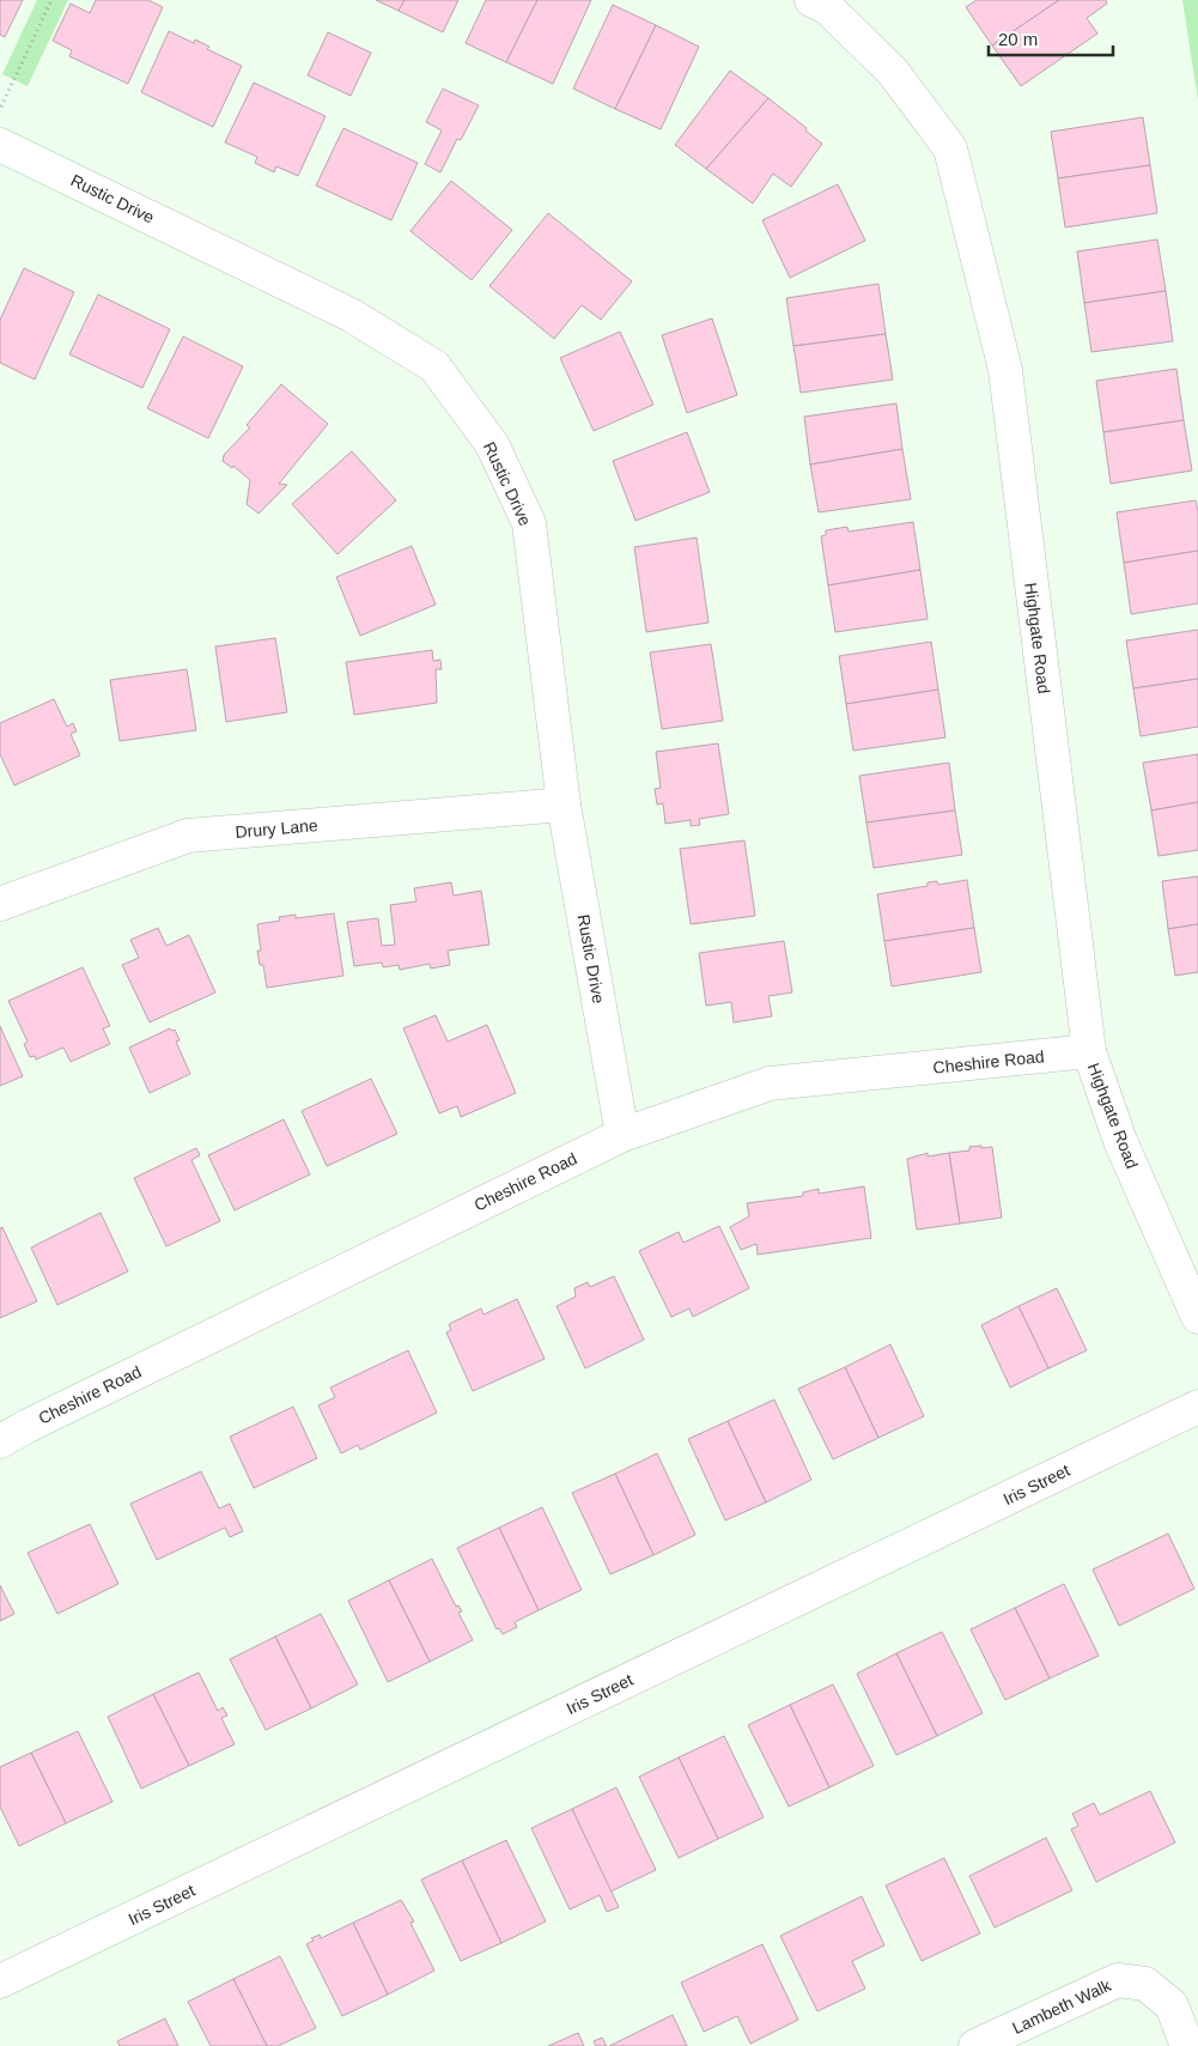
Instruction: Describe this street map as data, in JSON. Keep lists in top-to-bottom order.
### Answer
{
  "streets": {
    "street": [
      "Rustic Drive",
      "Highgate Road",
      "Drury Lane",
      "Cheshire Road",
      "Iris Street",
      "Lambeth Walk"
    ]
  },
  "crossings": [
    ["Rustic Drive", "Drury Lane"],
    ["Rustic Drive", "Cheshire Road"],
    ["Highgate Road", "Cheshire Road"]
  ],
  "scale_bar": "20 m"
}
